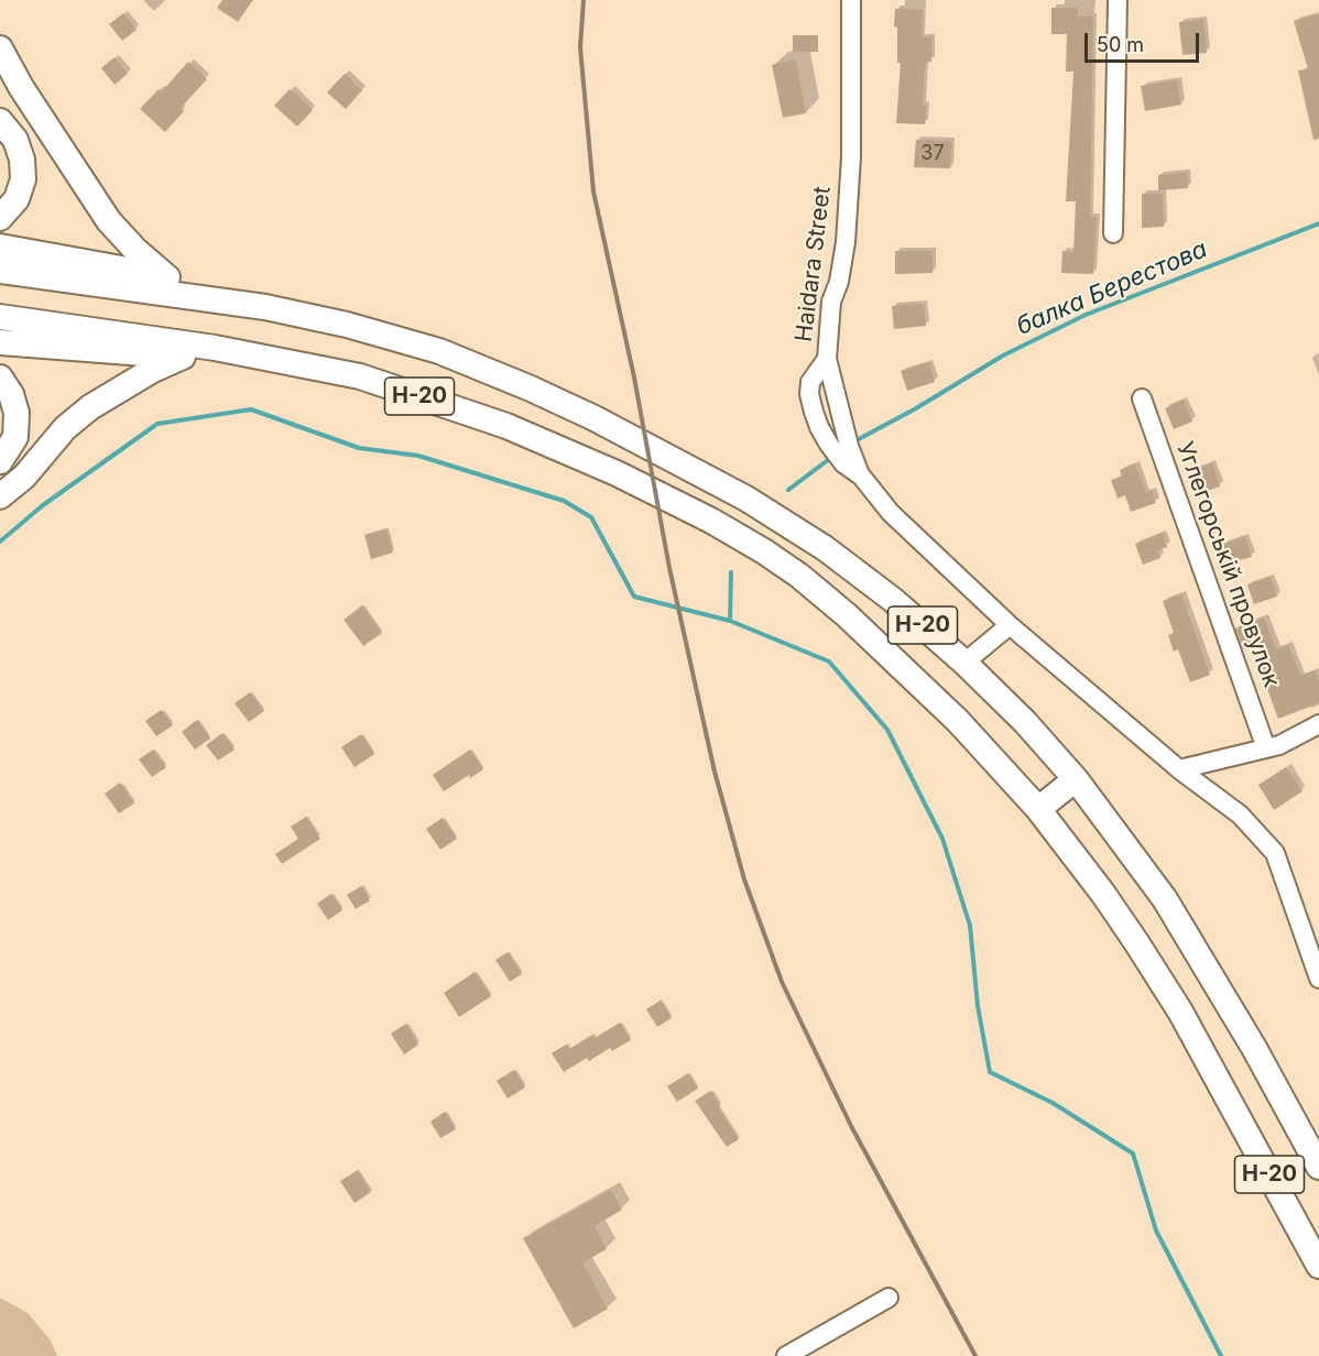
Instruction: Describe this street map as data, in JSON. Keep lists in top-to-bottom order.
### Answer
{
  "streets": {
    "main road": ["Н-20"],
    "street": ["Haidara Street", "Углегорськiй провулок"]
  },
  "water": ["балка Берестова"],
  "house_numbers": ["37"],
  "scale_bar": "50 m"
}
